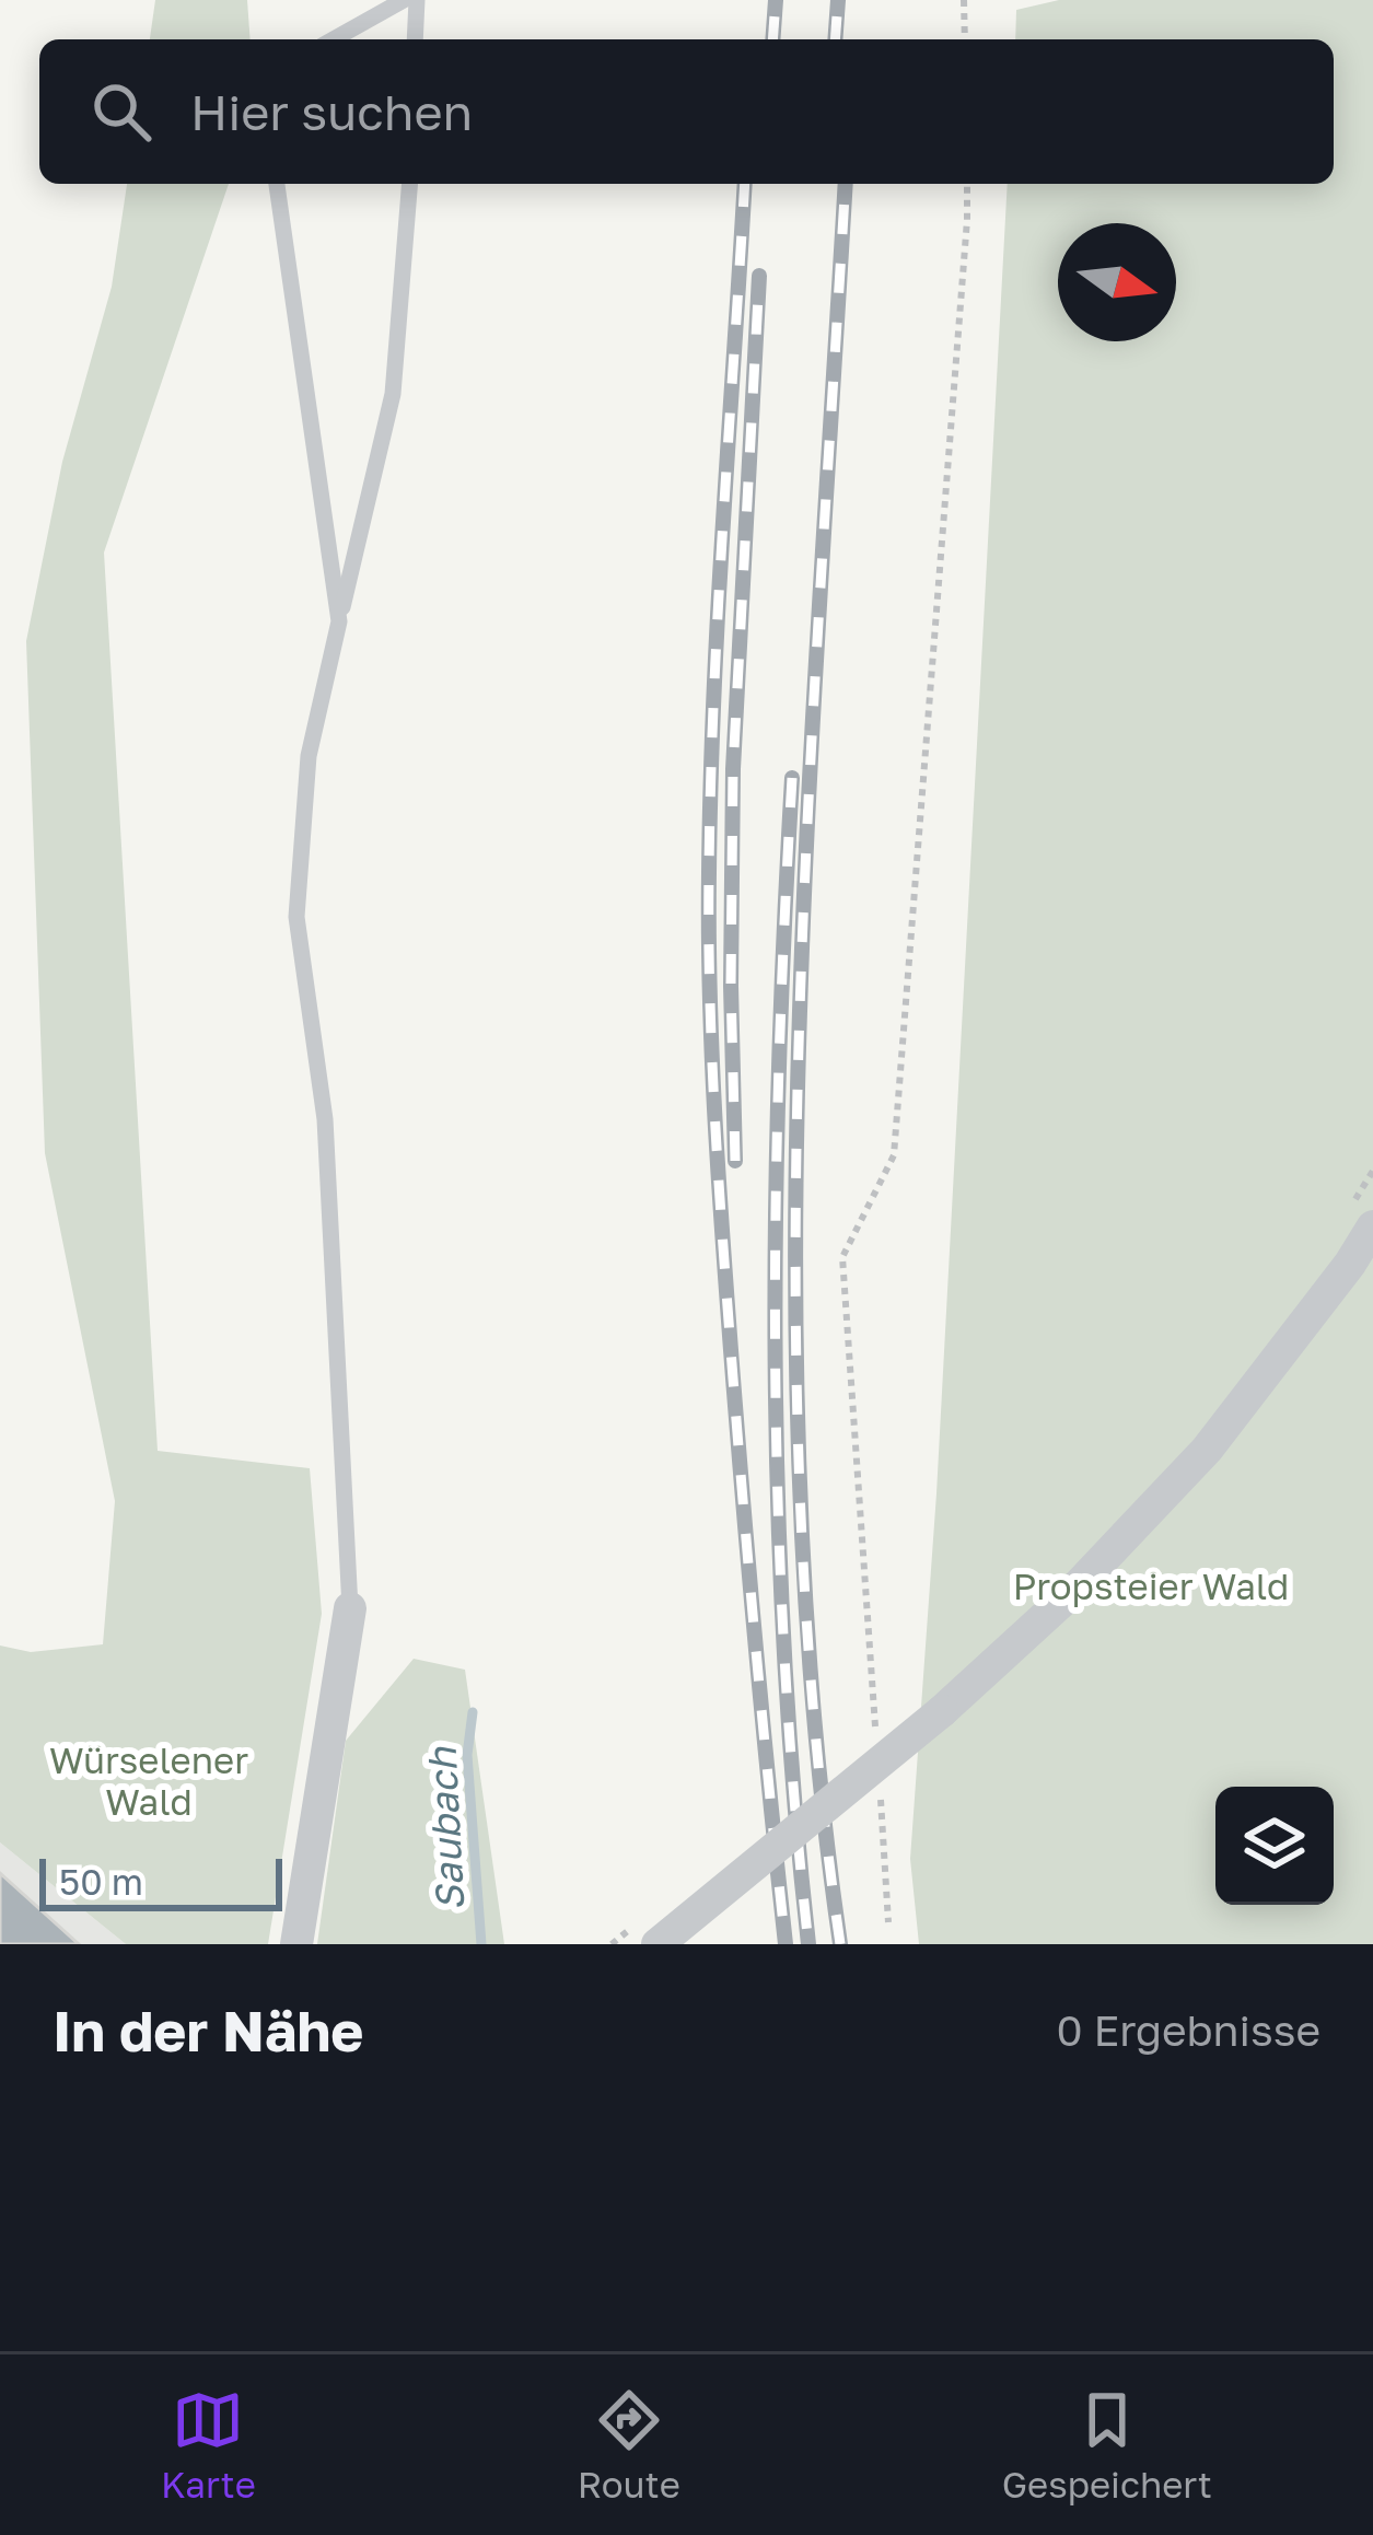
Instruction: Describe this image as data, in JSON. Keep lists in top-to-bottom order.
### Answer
{
  "water": ["Saubach"],
  "parks": ["Propsteier Wald", "Würselener Wald"],
  "scale_bar": "50 m",
  "north": "right",
  "page": {
    "search": "Hier suchen",
    "scale": "50 m",
    "heading": ["In der Nähe", "0 Ergebnisse"],
    "nav": ["Karte", "Route", "Gespeichert"]
  }
}
